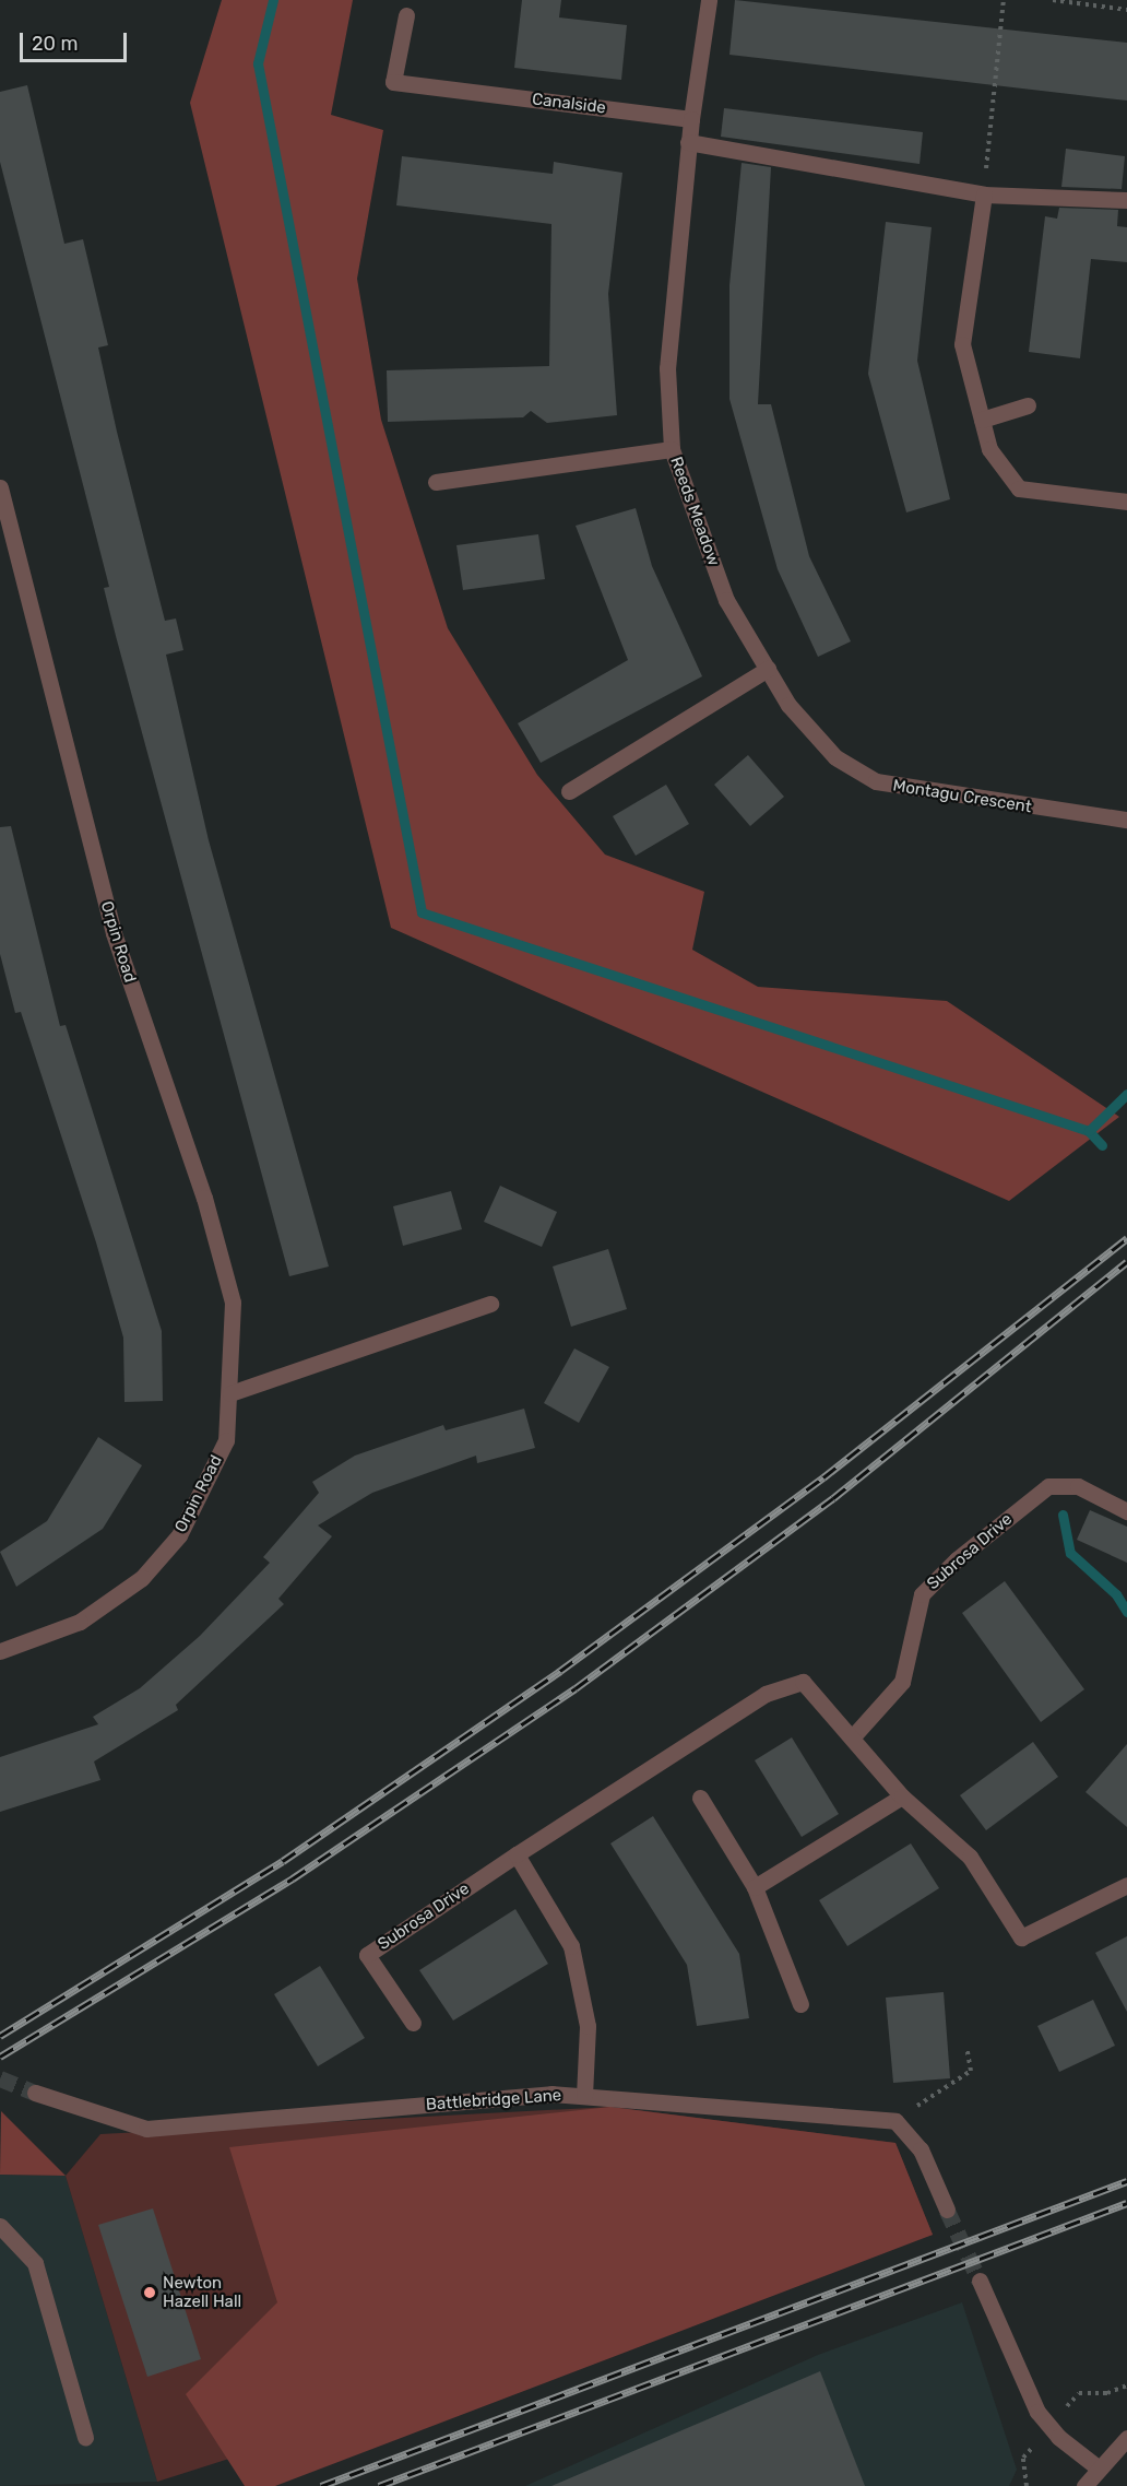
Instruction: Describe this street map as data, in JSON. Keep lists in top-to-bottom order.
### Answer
{
  "streets": {
    "street": [
      "Canalside",
      "Reeds Meadow",
      "Montagu Crescent",
      "Orpin Road",
      "Subrosa Drive",
      "Battlebridge Lane"
    ]
  },
  "crossings": [
    ["Canalside", "Reeds Meadow"],
    ["Reeds Meadow", "Montagu Crescent"]
  ],
  "places": ["Newton Hazell Hall"],
  "scale_bar": "20 m"
}
